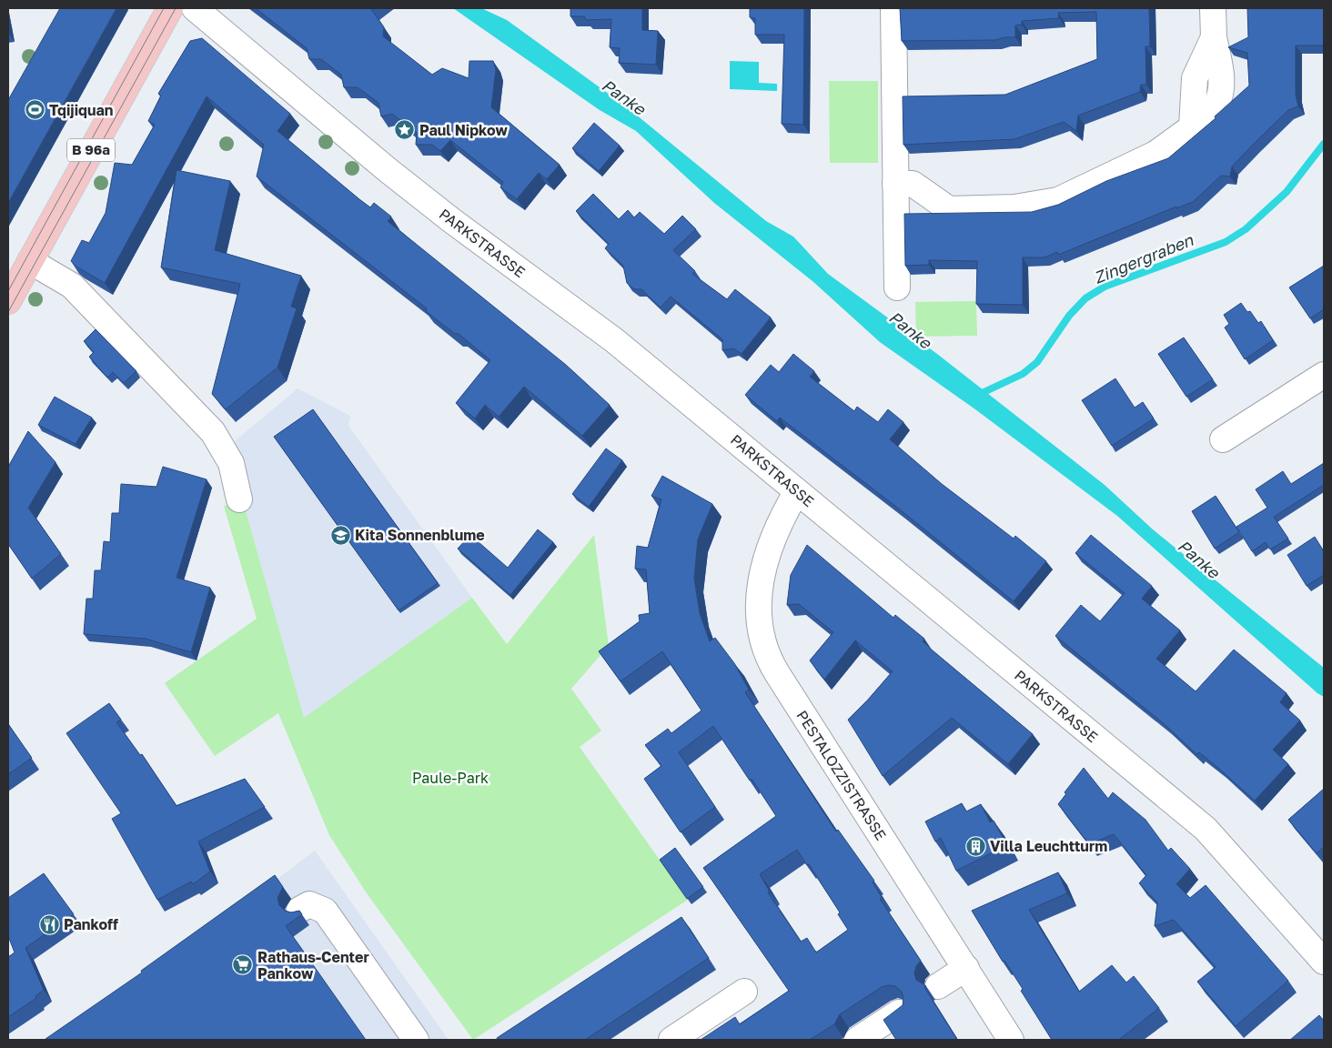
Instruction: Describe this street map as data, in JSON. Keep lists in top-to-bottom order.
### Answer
{
  "streets": {
    "main road": ["B 96a"],
    "street": ["PARKSTRASSE", "PESTALOZZISTRASSE"]
  },
  "crossings": [
    ["PARKSTRASSE", "PESTALOZZISTRASSE"]
  ],
  "water": ["Panke", "Zingergraben"],
  "parks": ["Paule-Park"],
  "places": {
    "sports": ["Tqijiquan"],
    "place": ["Paul Nipkow"],
    "school or university": ["Kita Sonnenblume"],
    "building": ["Villa Leuchtturm"],
    "restaurant": ["Pankoff"],
    "supermarket": ["Rathaus-Center Pankow"]
  }
}
